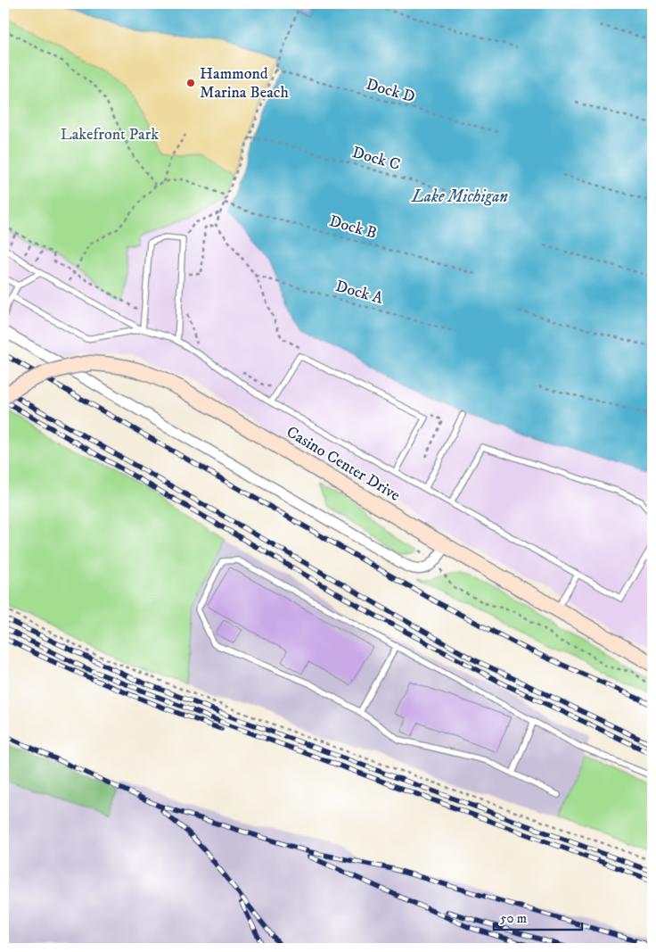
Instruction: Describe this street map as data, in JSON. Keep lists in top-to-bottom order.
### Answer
{
  "streets": {
    "street": ["Casino Center Drive"],
    "path": [
      "Dock D",
      "Dock C",
      "Dock B",
      "Dock A"
    ]
  },
  "water": ["Lake Michigan"],
  "parks": ["Lakefront Park"],
  "places": ["Hammond Marina Beach"],
  "scale_bar": "50 m"
}
